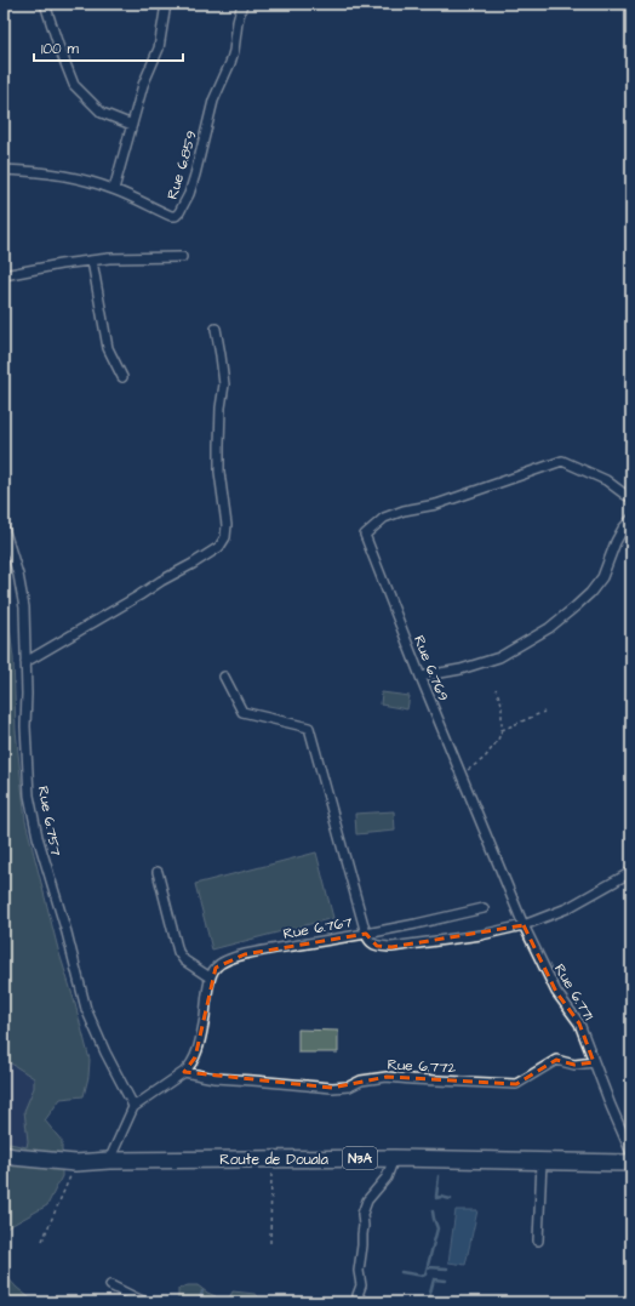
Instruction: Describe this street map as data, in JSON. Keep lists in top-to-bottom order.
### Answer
{
  "streets": {
    "highway": ["N3A", "Route de Douala"],
    "street": [
      "Rue 6.859",
      "Rue 6.769",
      "Rue 6.757",
      "Rue 6.767",
      "Rue 6.771",
      "Rue 6.772"
    ]
  },
  "crossings": [
    ["Rue 6.769", "Rue 6.771"],
    ["Rue 6.771", "Rue 6.772"]
  ],
  "scale_bar": "100 m"
}
